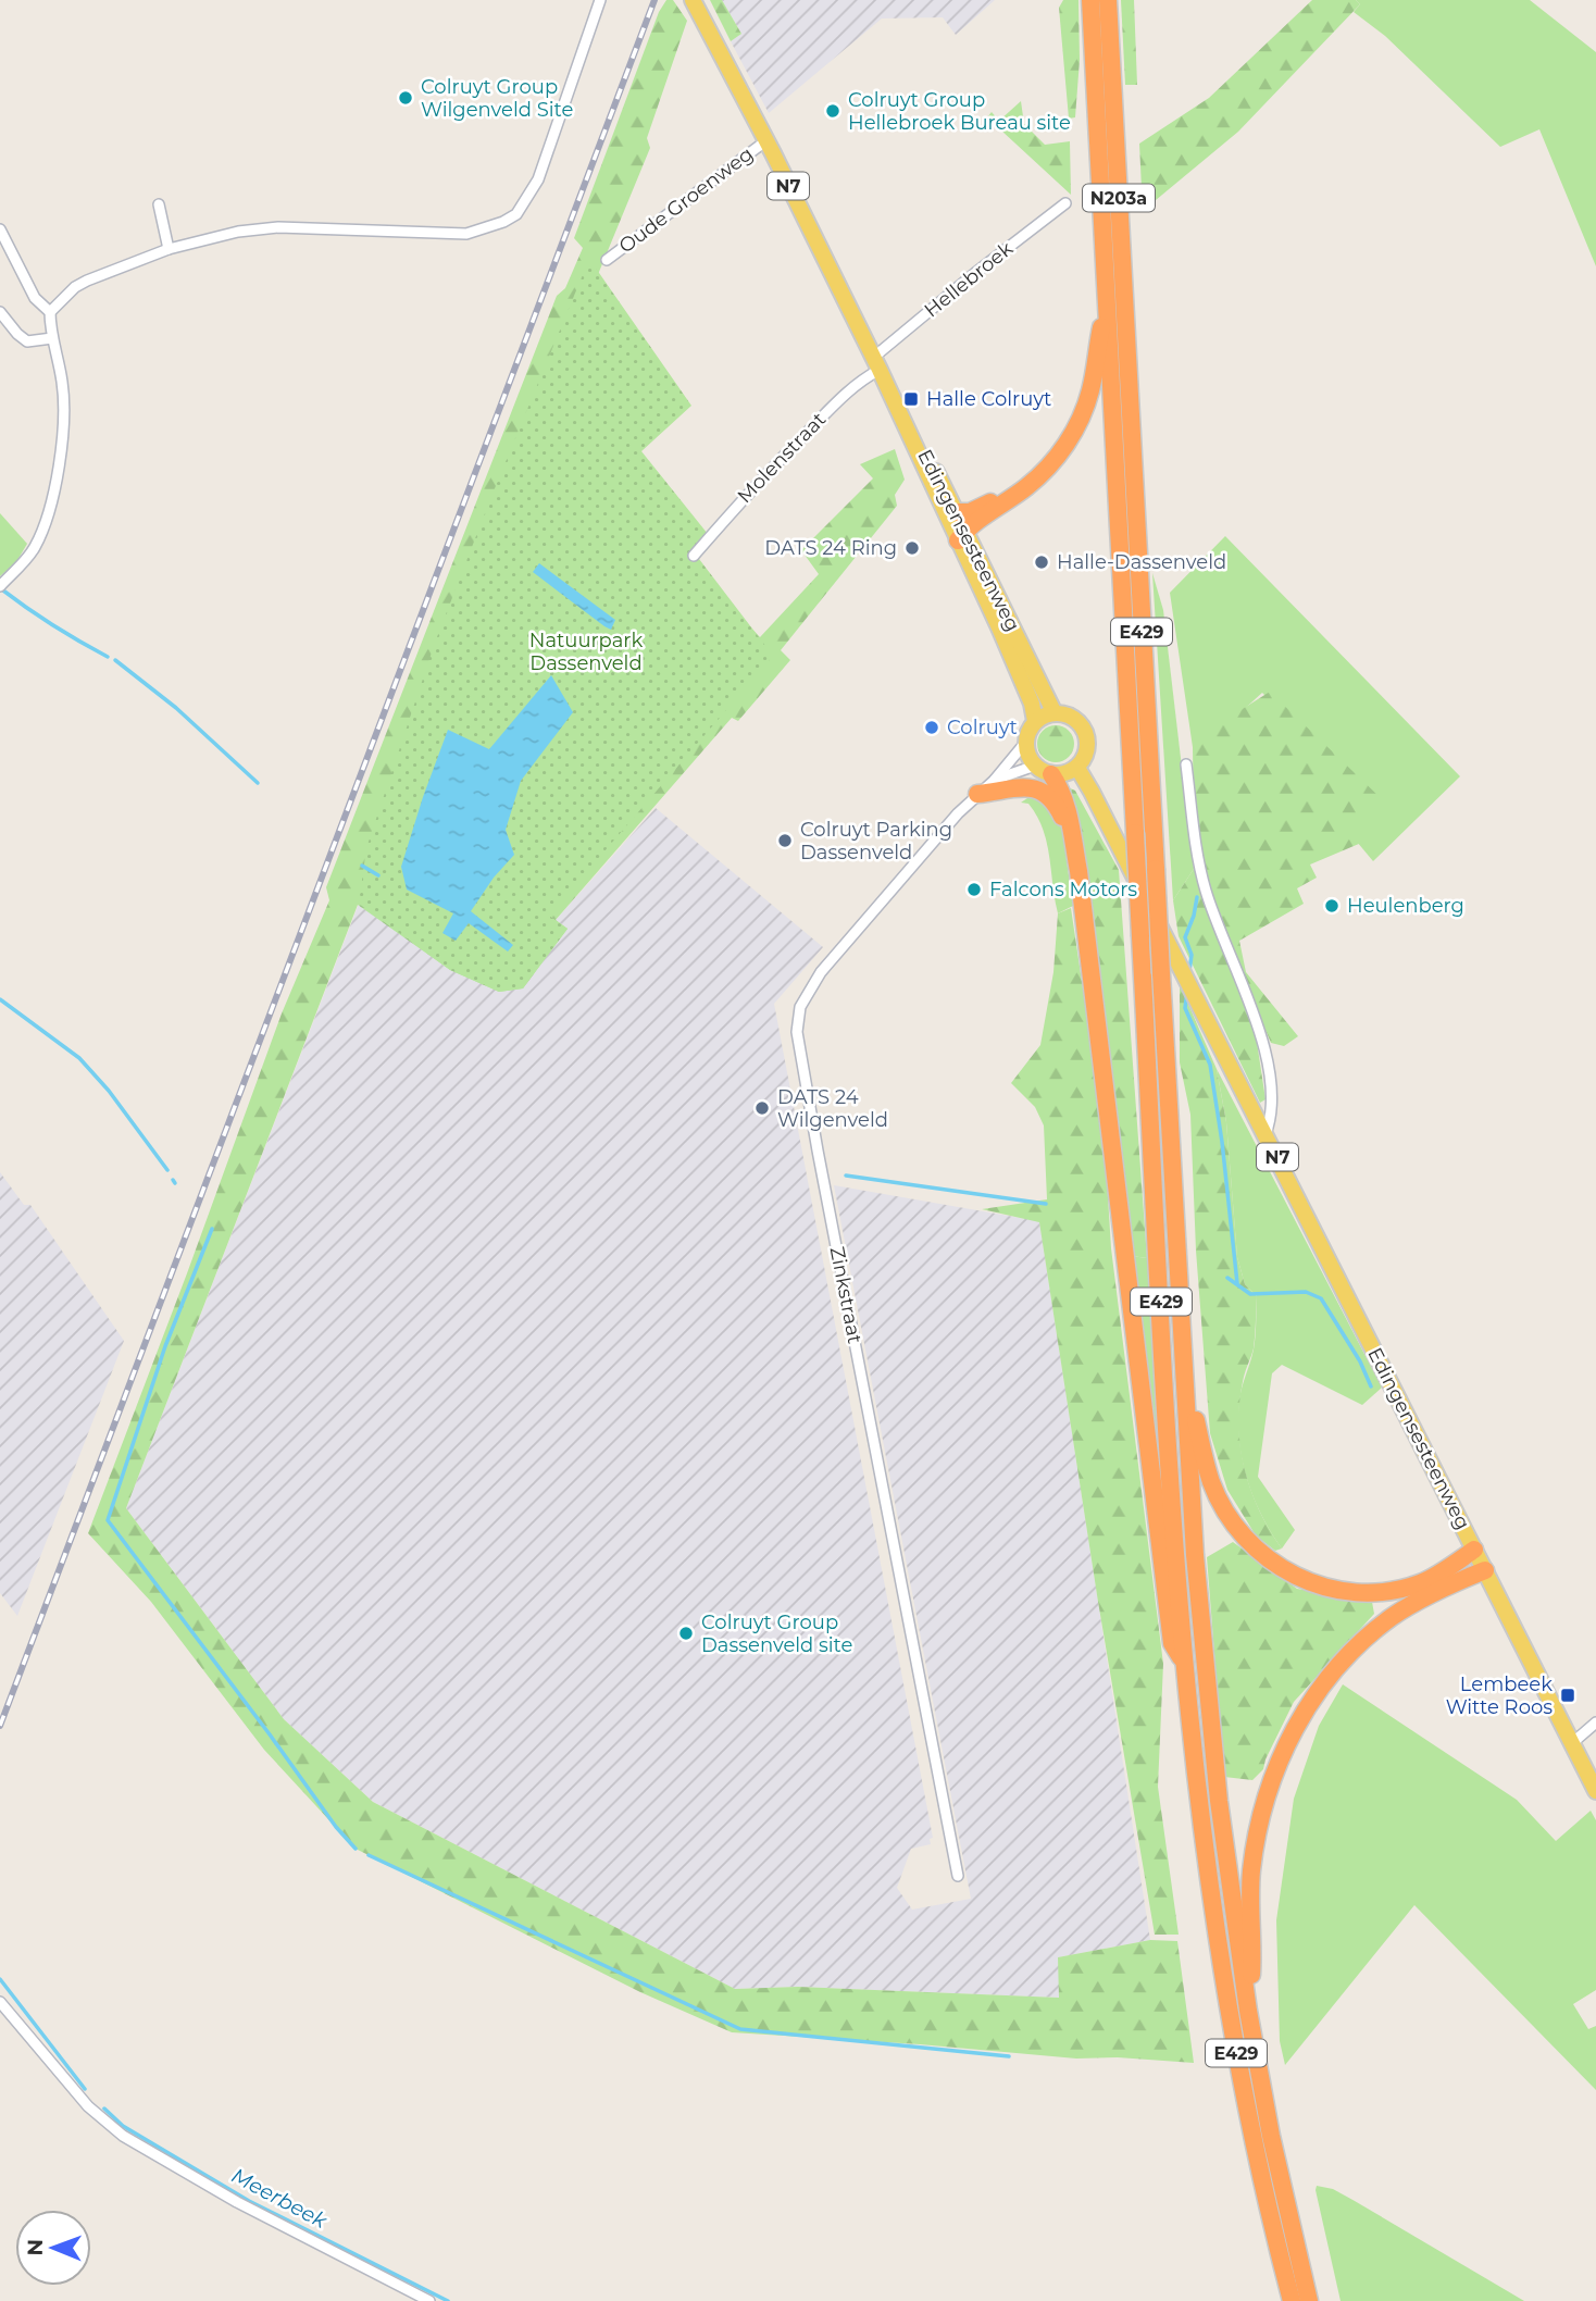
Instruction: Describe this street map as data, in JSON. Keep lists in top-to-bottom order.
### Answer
{
  "streets": {
    "highway": ["N203a", "E429"],
    "main road": ["N7", "Edingensesteenweg"],
    "street": [
      "Oude Groenweg",
      "Hellebroek",
      "Molenstraat",
      "Zinkstraat"
    ]
  },
  "crossings": [
    ["N203a", "E429"],
    ["Oude Groenweg", "Edingensesteenweg"],
    ["Hellebroek", "Molenstraat"],
    ["Hellebroek", "Edingensesteenweg"],
    ["Molenstraat", "Edingensesteenweg"],
    ["Edingensesteenweg", "Zinkstraat"]
  ],
  "water": ["Meerbeek"],
  "parks": ["Natuurpark Dassenveld"],
  "places": {
    "other": [
      "Colruyt Group Wilgenveld Site",
      "Colruyt Group Hellebroek Bureau site",
      "DATS 24 Ring",
      "Halle-Dassenveld",
      "Colruyt",
      "Colruyt Parking Dassenveld",
      "Falcons Motors",
      "Heulenberg",
      "DATS 24 Wilgenveld",
      "Colruyt Group Dassenveld site"
    ],
    "transit": ["Halle Colruyt", "Lembeek Witte Roos"]
  },
  "north": "left"
}
